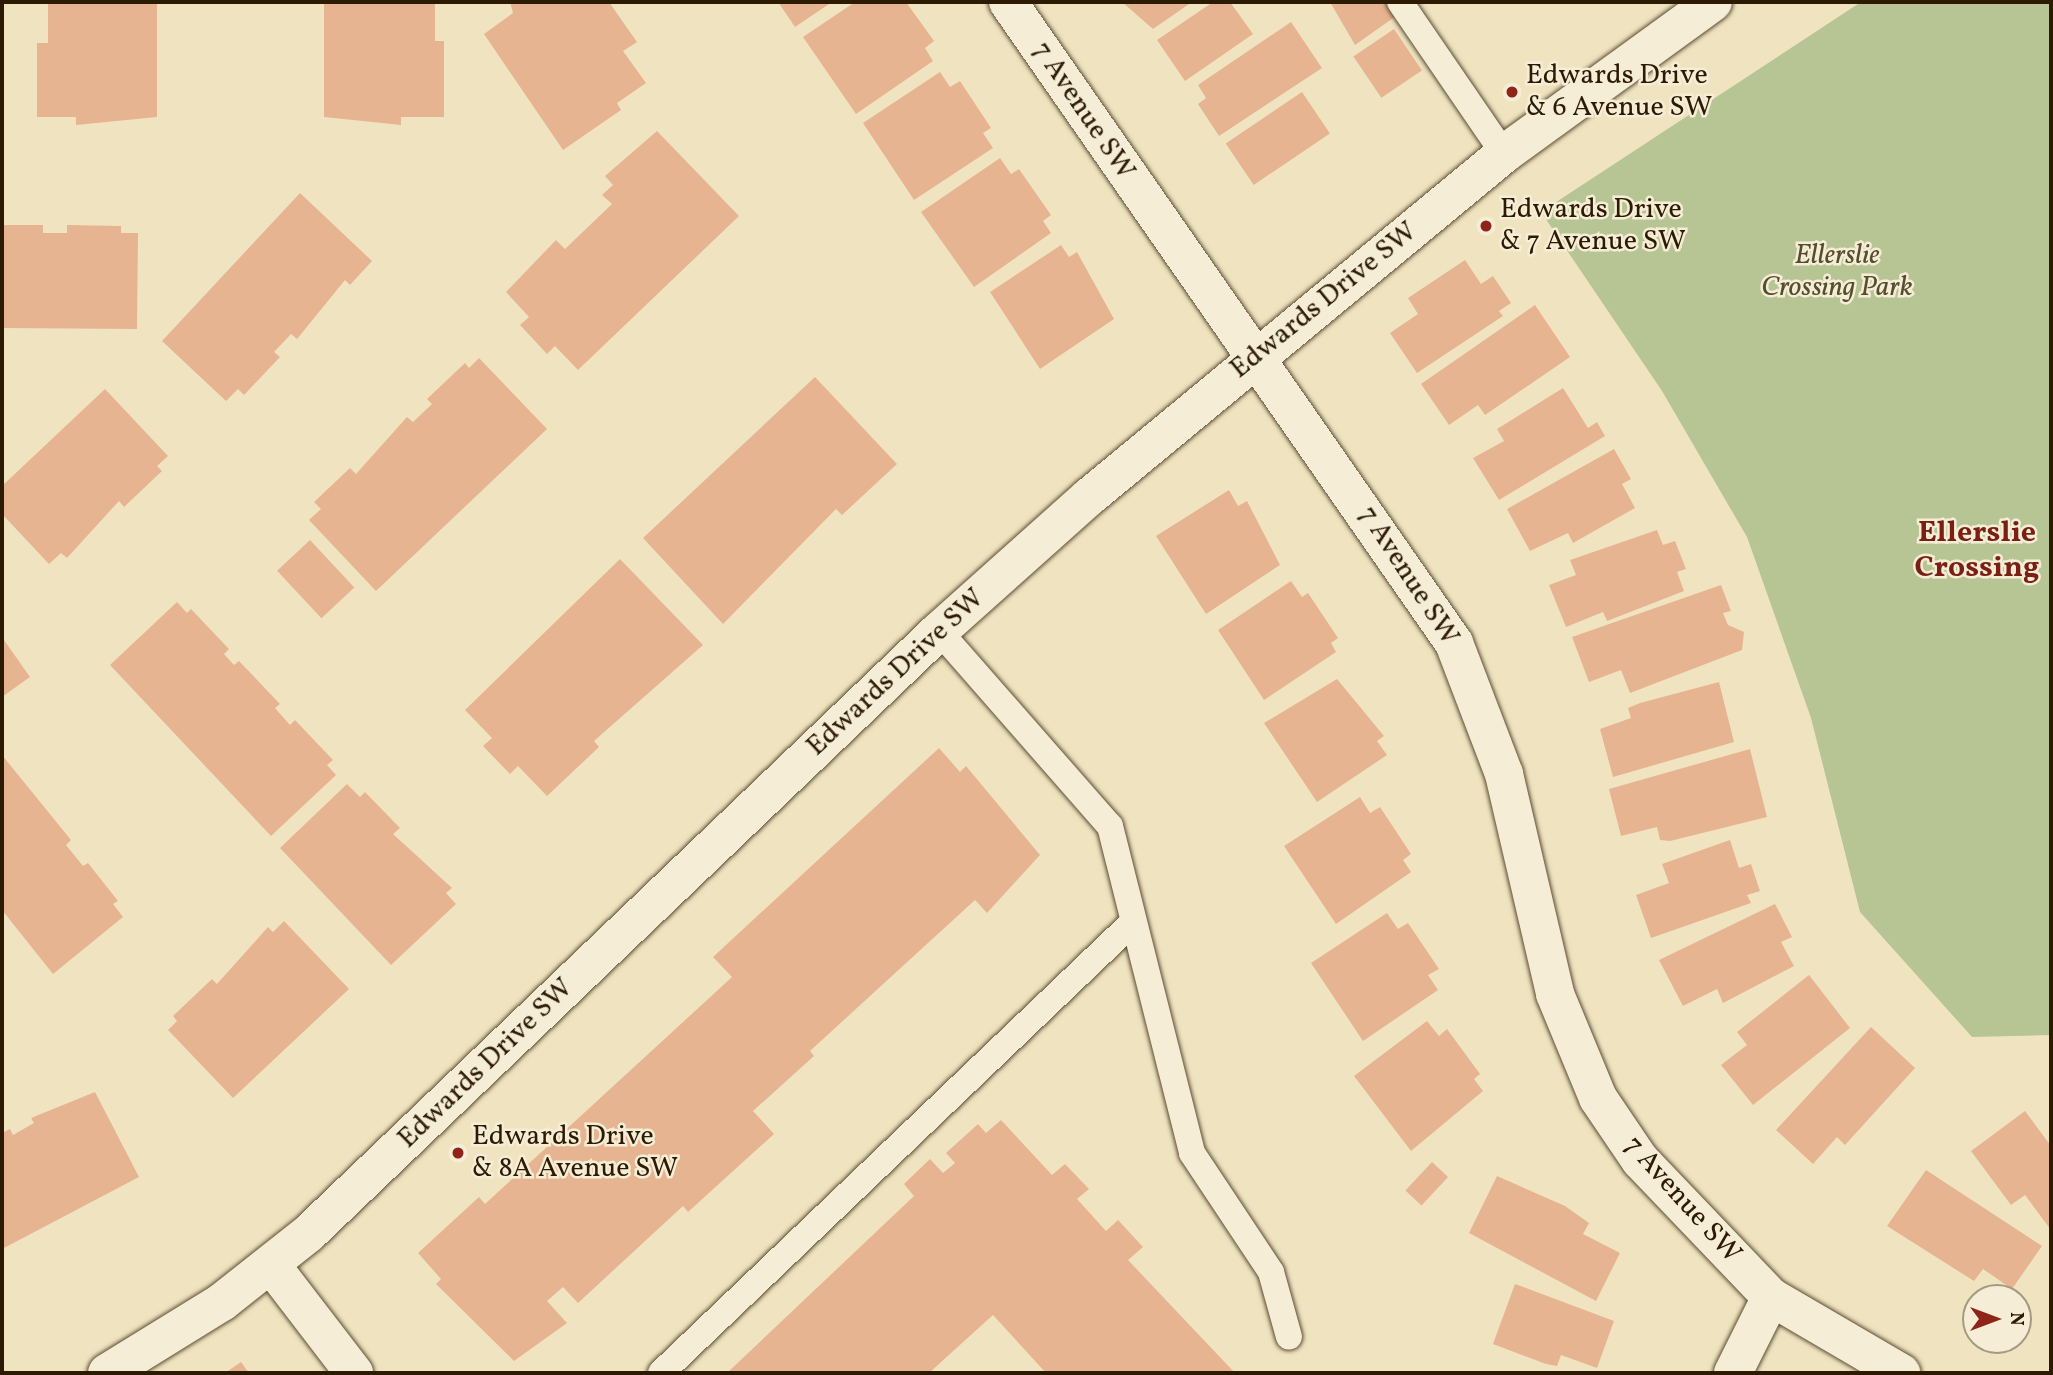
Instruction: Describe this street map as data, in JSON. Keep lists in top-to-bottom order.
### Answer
{
  "streets": {
    "street": ["7 Avenue SW", "Edwards Drive SW"]
  },
  "crossings": [
    ["7 Avenue SW", "Edwards Drive SW"]
  ],
  "districts": ["Ellerslie Crossing"],
  "parks": ["Ellerslie Crossing Park"],
  "places": ["Edwards Drive & 6 Avenue SW", "Edwards Drive & 7 Avenue SW", "Edwards Drive & 8A Avenue SW"],
  "north": "right"
}
